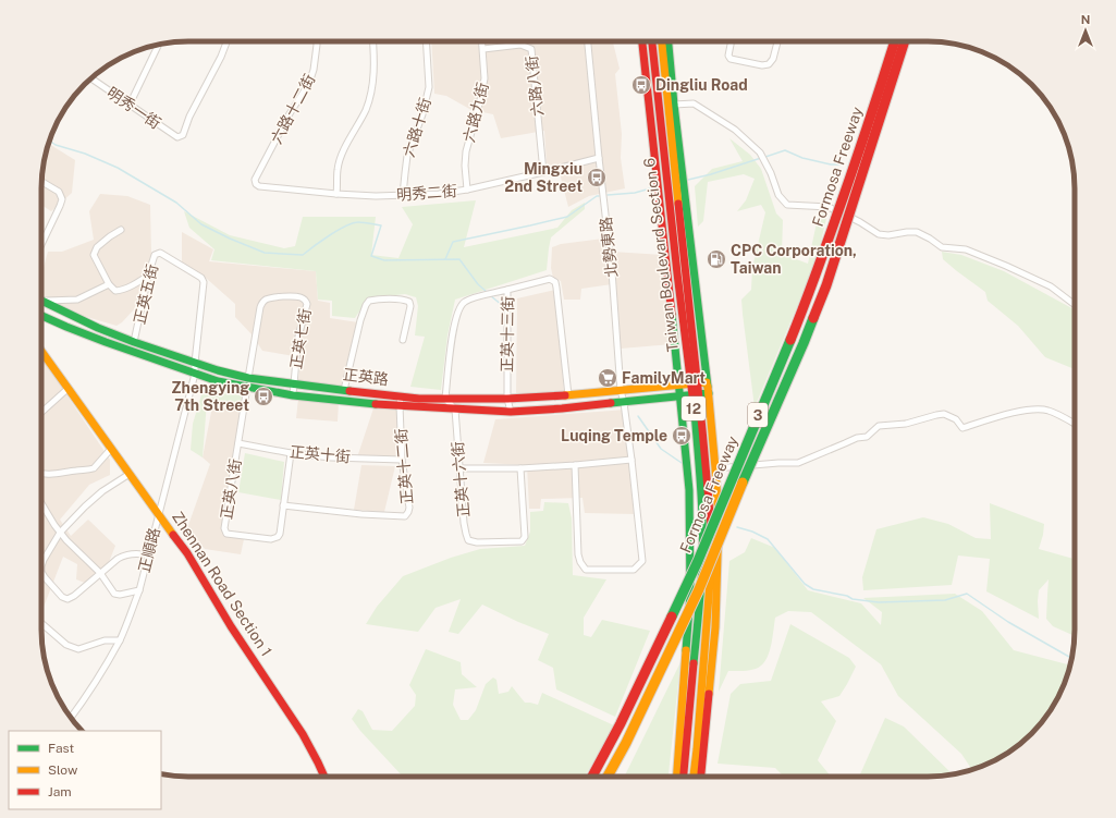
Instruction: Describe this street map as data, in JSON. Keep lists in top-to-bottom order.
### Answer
{
  "streets": {
    "main road": [
      "Formosa Freeway",
      "Taiwan Boulevard Section 6",
      "正英路",
      "12",
      "3",
      "Zhennan Road Section 1"
    ],
    "street": [
      "六路八街",
      "明秀一街",
      "六路十二街",
      "六路九街",
      "六路十街",
      "明秀二街",
      "北勢東路",
      "正英五街",
      "正英十三街",
      "正英七街",
      "正英十街",
      "正英十二街",
      "正英十六街",
      "正英八街",
      "正順路"
    ]
  },
  "crossings": [
    ["六路八街", "六路九街"],
    ["六路八街", "明秀二街"],
    ["六路十二街", "明秀二街"],
    ["六路九街", "明秀二街"],
    ["六路十街", "明秀二街"],
    ["明秀二街", "北勢東路"],
    ["北勢東路", "正英路"],
    ["Taiwan Boulevard Section 6", "正英路"],
    ["正英五街", "正英路"],
    ["正英五街", "正順路"],
    ["正英十三街", "正英路"],
    ["正英七街", "正英路"],
    ["正英七街", "正英八街"],
    ["正英路", "正英十二街"],
    ["正英路", "正英十六街"],
    ["正英路", "正英八街"],
    ["正英路", "正順路"],
    ["正英十街", "正英十二街"],
    ["正英十街", "正英八街"],
    ["正英十二街", "正英八街"],
    ["正順路", "Zhennan Road Section 1"]
  ],
  "places": {
    "bus stop": [
      "Dingliu Road",
      "Mingxiu 2nd Street",
      "Zhengying 7th Street",
      "Luqing Temple"
    ],
    "fuel station": ["CPC Corporation, Taiwan"],
    "supermarket": ["FamilyMart"]
  },
  "legend": ["Fast", "Slow", "Jam"],
  "north": "top"
}
